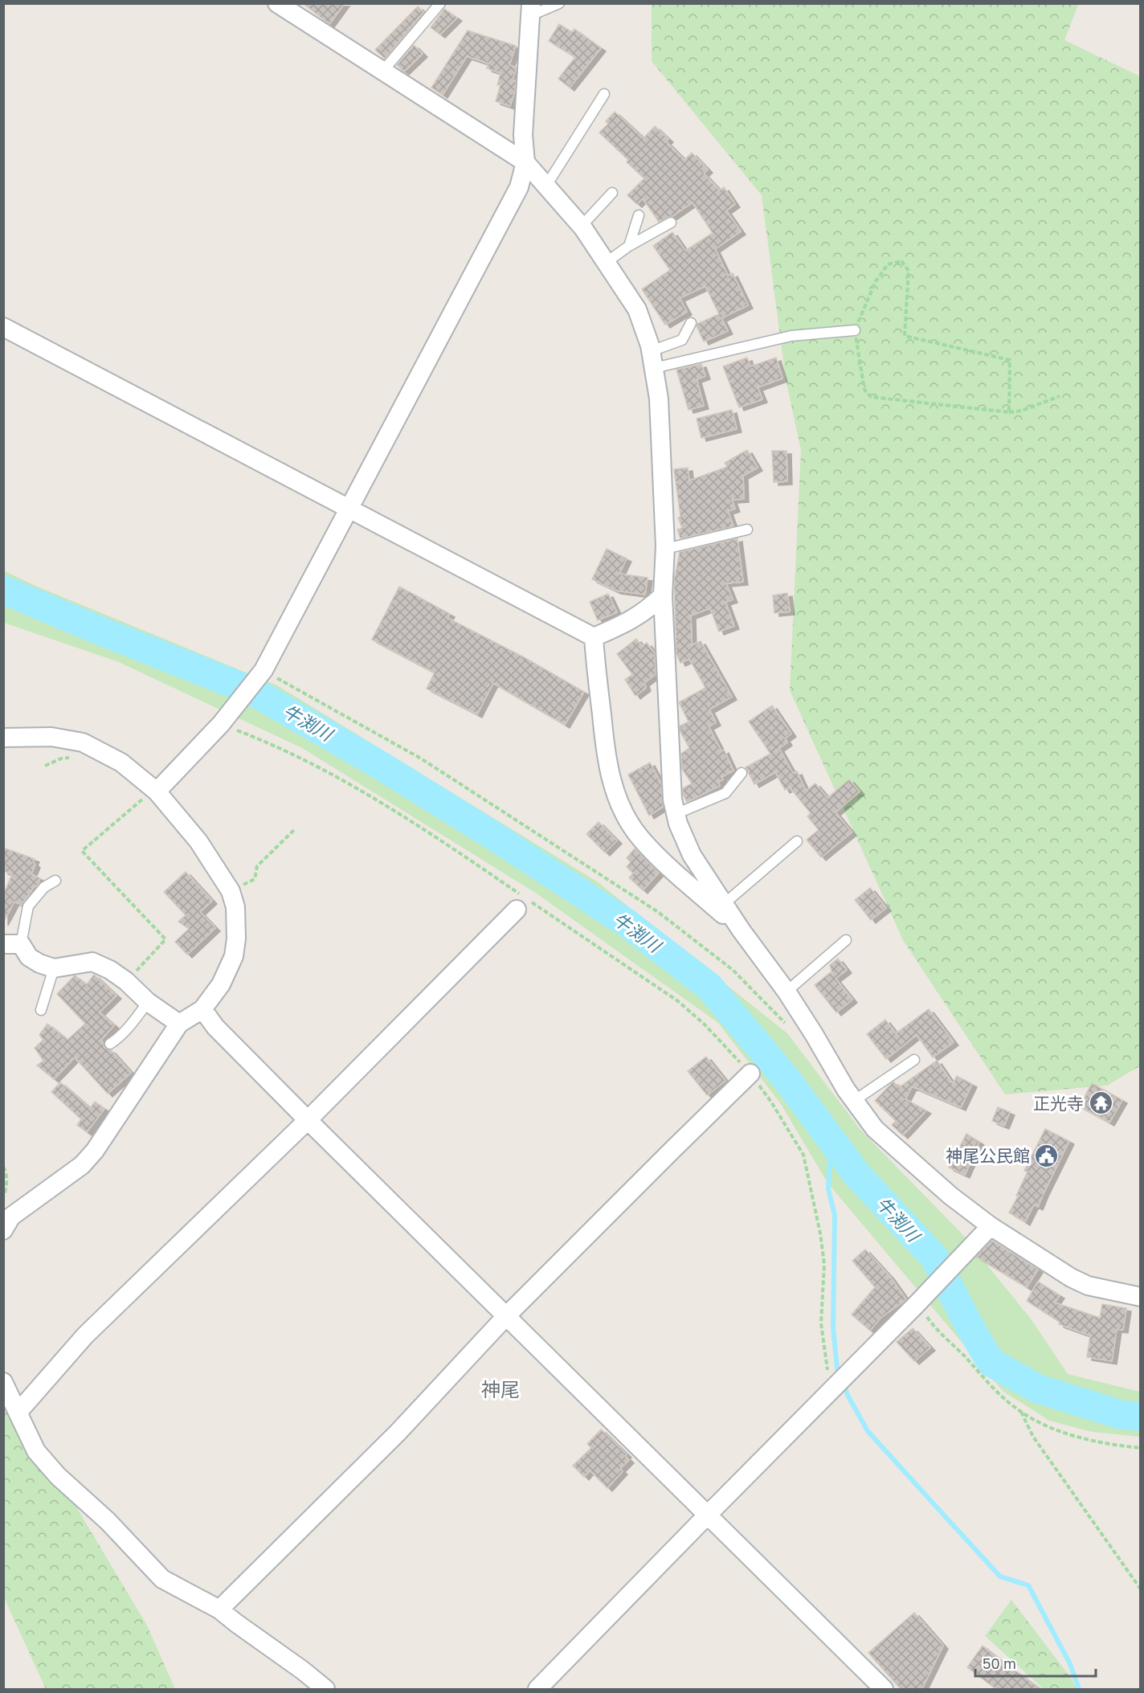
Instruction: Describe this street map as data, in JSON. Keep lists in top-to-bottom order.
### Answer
{
  "districts": ["神尾"],
  "water": ["牛渕川"],
  "places": {
    "temple": ["正光寺"],
    "public building": ["神尾公民館"]
  },
  "scale_bar": "50 m"
}
